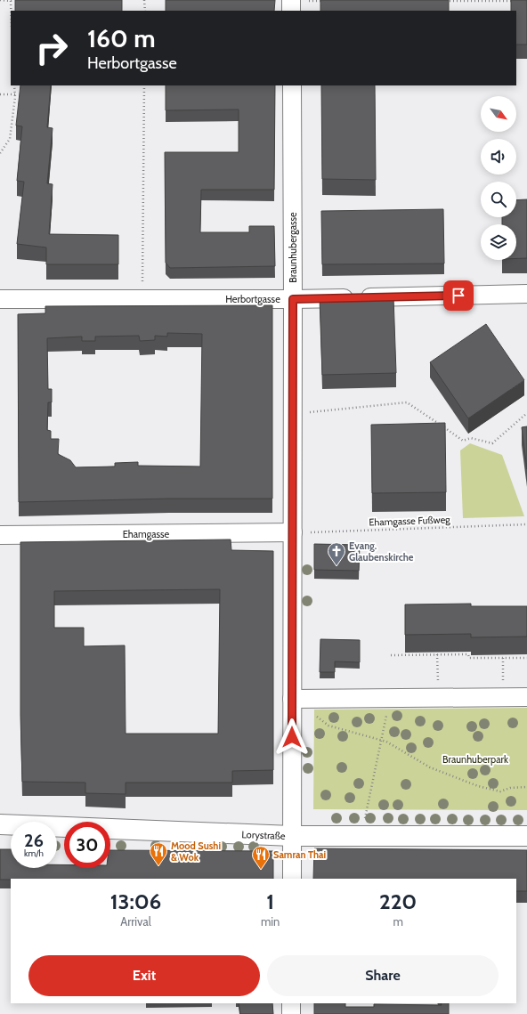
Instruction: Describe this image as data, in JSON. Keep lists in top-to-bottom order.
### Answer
{
  "streets": {
    "street": [
      "Braunhubergasse",
      "Herbortgasse",
      "Ehamgasse",
      "Lorystraße"
    ],
    "path": ["Ehamgasse Fußweg"]
  },
  "crossings": [
    ["Braunhubergasse", "Herbortgasse"],
    ["Braunhubergasse", "Ehamgasse Fußweg"],
    ["Braunhubergasse", "Ehamgasse"],
    ["Braunhubergasse", "Lorystraße"],
    ["Ehamgasse Fußweg", "Ehamgasse"]
  ],
  "parks": ["Braunhuberpark"],
  "places": {
    "church": ["Evang. Glaubenskirche"],
    "restaurant": ["Mood Sushi & Wok", "Samran Thai"]
  },
  "north": "bottom right",
  "page": {
    "turn": ["160 m", "Herbortgasse"],
    "speed": "26 km/h",
    "limit": "30",
    "eta": [
      "13:06",
      "Arrival",
      "1",
      "min",
      "220",
      "m"
    ],
    "buttons": ["Exit", "Share"]
  }
}
